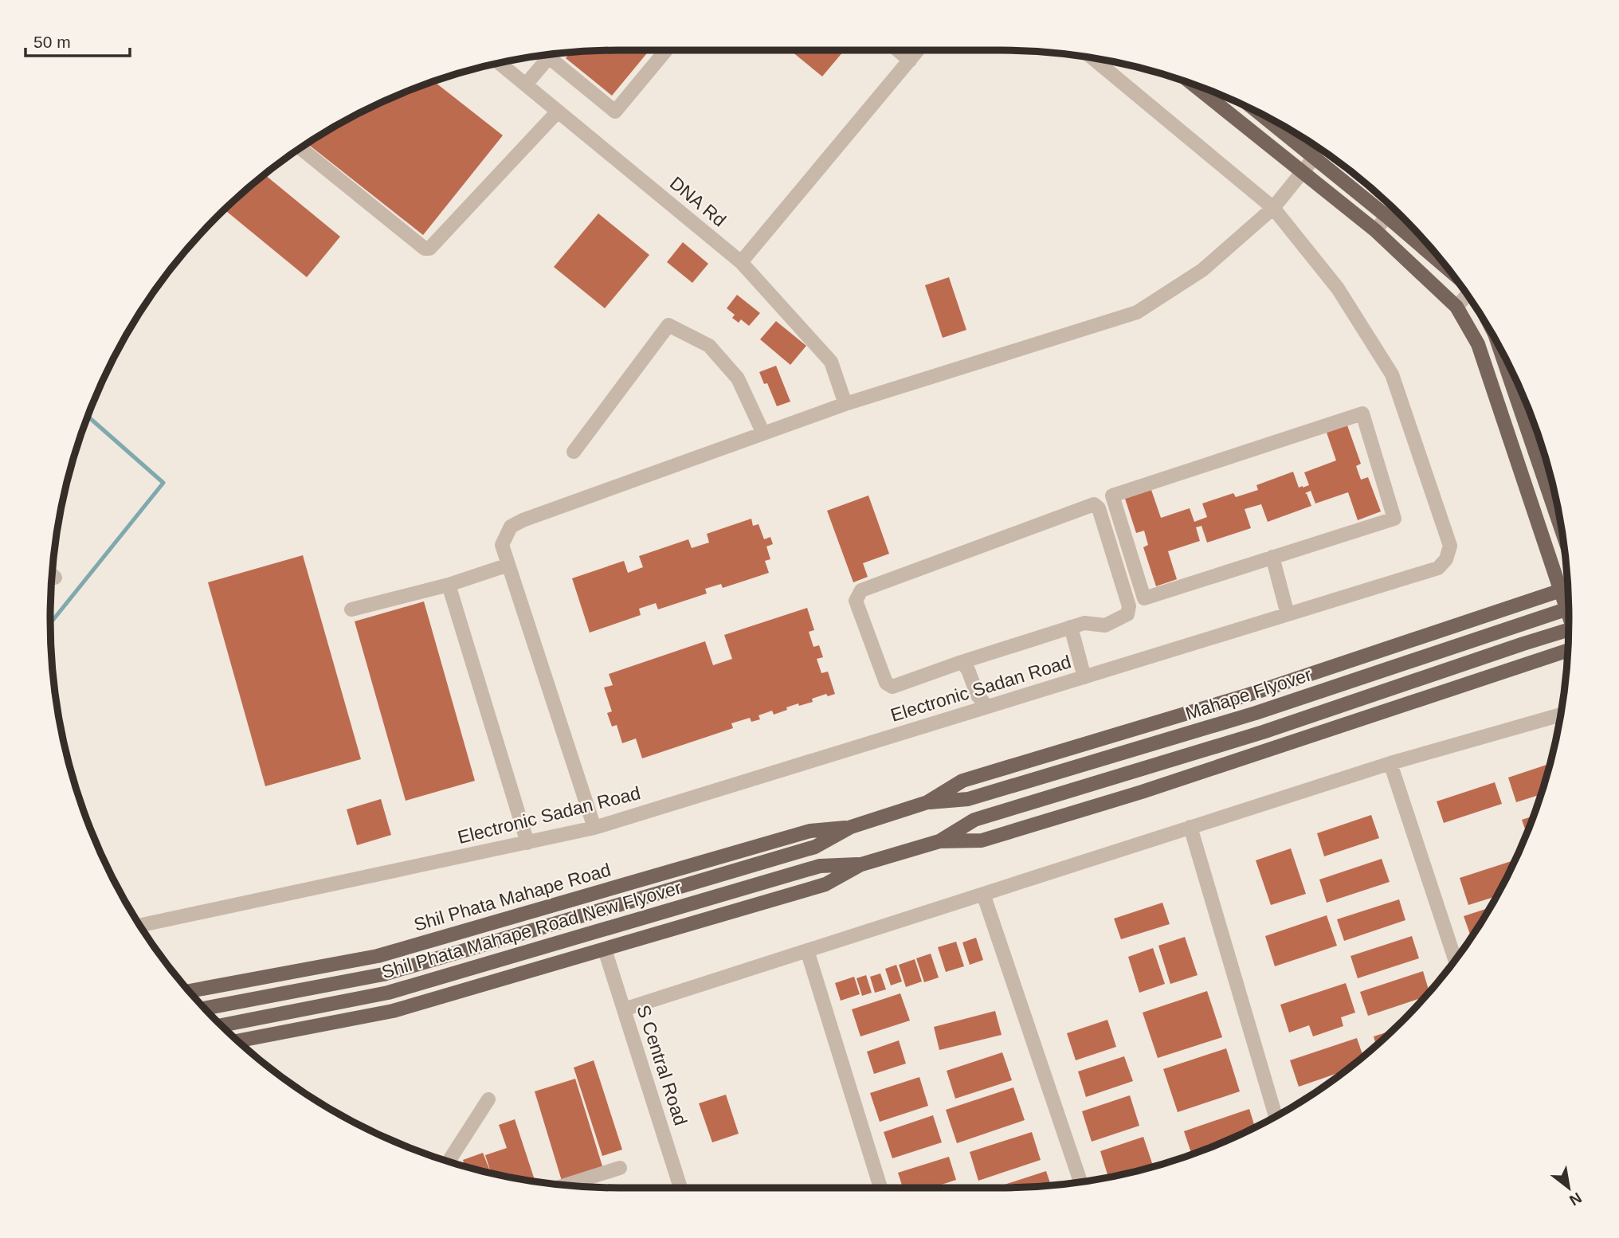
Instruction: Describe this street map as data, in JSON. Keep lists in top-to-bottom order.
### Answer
{
  "streets": {
    "main road": ["Mahape Flyover", "Shil Phata Mahape Road", "Shil Phata Mahape Road New Flyover"],
    "street": ["DNA Rd", "Electronic Sadan Road", "S Central Road"]
  },
  "crossings": [
    ["Shil Phata Mahape Road", "Shil Phata Mahape Road New Flyover"]
  ],
  "scale_bar": "50 m",
  "north": "bottom right"
}
